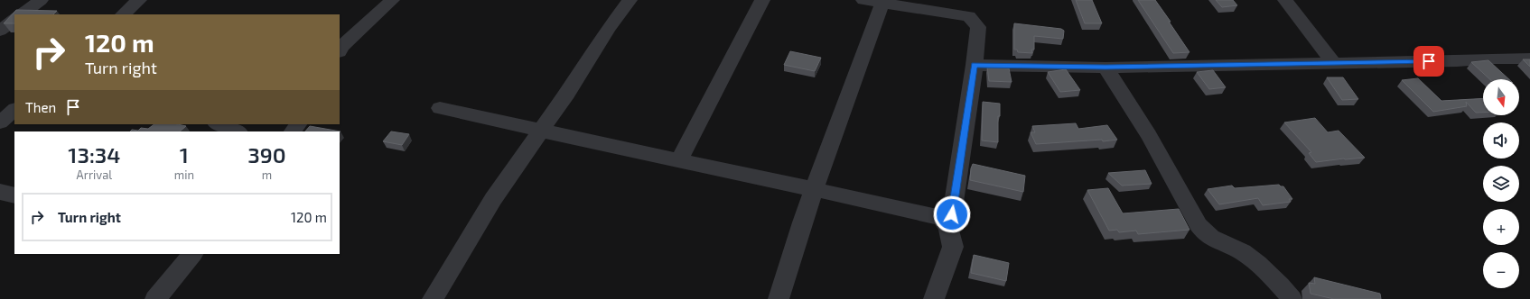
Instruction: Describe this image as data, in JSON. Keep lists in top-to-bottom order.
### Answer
{
  "north": "bottom",
  "page": {
    "turn": ["120 m", "Turn right"],
    "map_buttons": ["+", "−"],
    "then": "Then",
    "eta": [
      "13:34",
      "Arrival",
      "1",
      "min",
      "390",
      "m"
    ],
    "list": [
      {
        "name": "Turn right",
        "value": "120 m"
      }
    ]
  }
}
